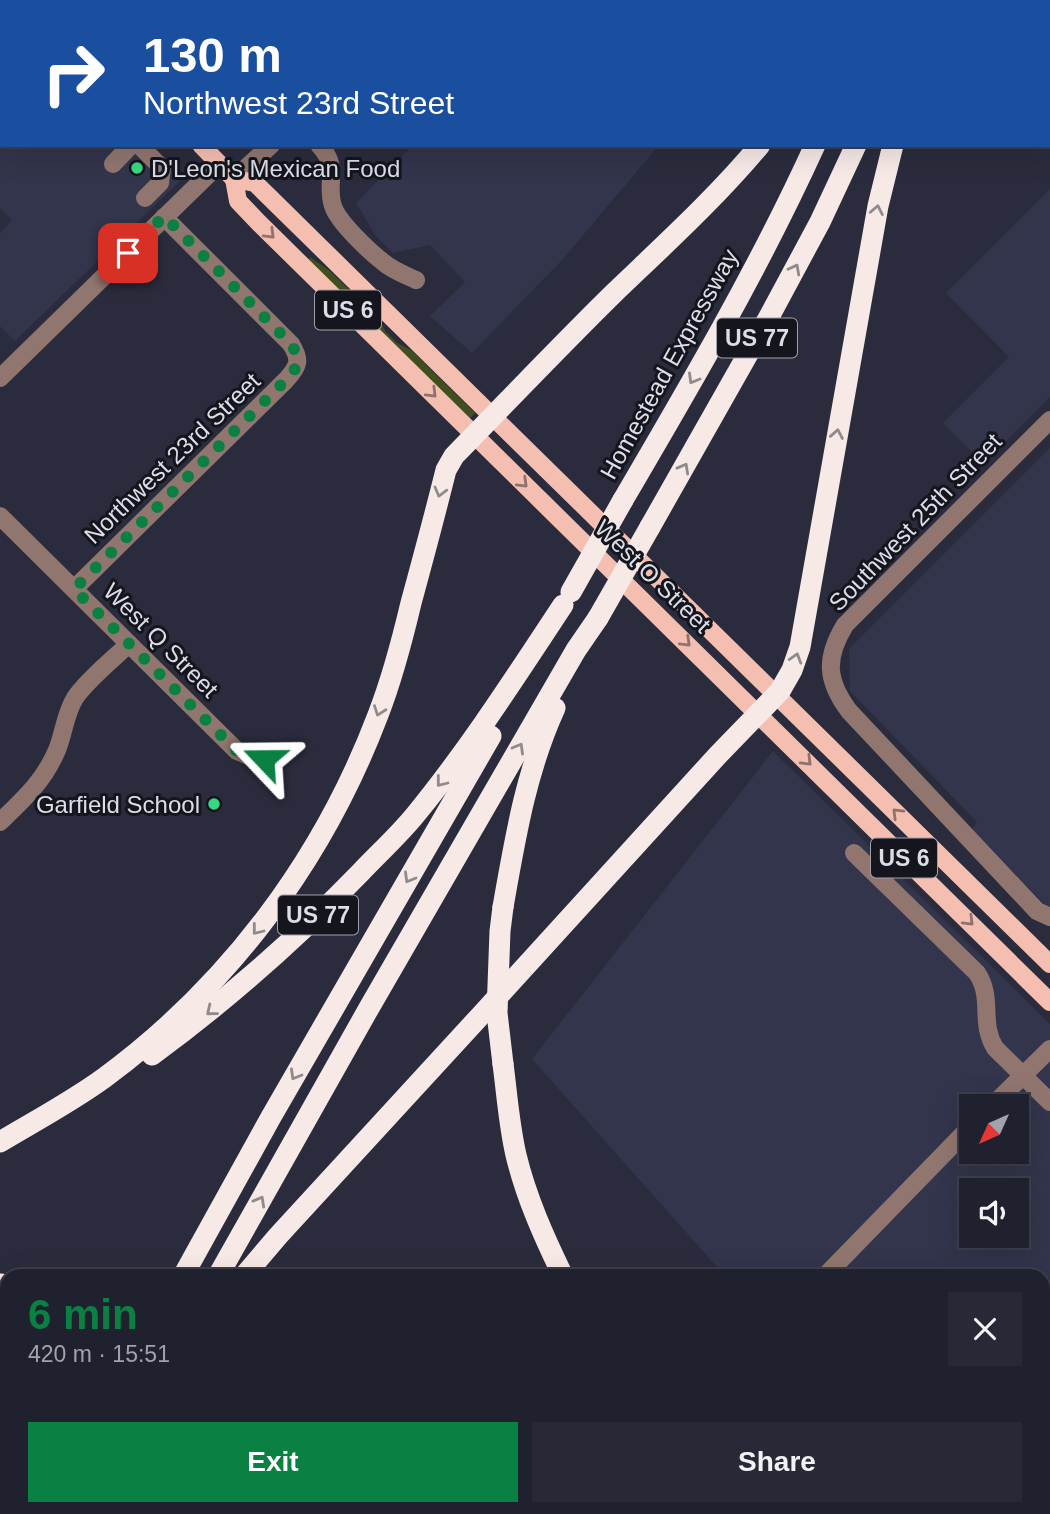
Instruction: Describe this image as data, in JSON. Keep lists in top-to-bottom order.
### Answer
{
  "streets": {
    "highway": ["US 77", "Homestead Expressway"],
    "main road": ["US 6", "West O Street"],
    "street": ["Northwest 23rd Street", "Southwest 25th Street", "West Q Street"]
  },
  "crossings": [
    ["US 77", "Homestead Expressway"],
    ["Northwest 23rd Street", "West Q Street"]
  ],
  "places": ["D'Leon's Mexican Food", "Garfield School"],
  "north": "bottom left",
  "page": {
    "turn": ["130 m", "Northwest 23rd Street"],
    "heading": ["6 min", "420 m · 15:51"],
    "buttons": ["Exit", "Share"]
  }
}
